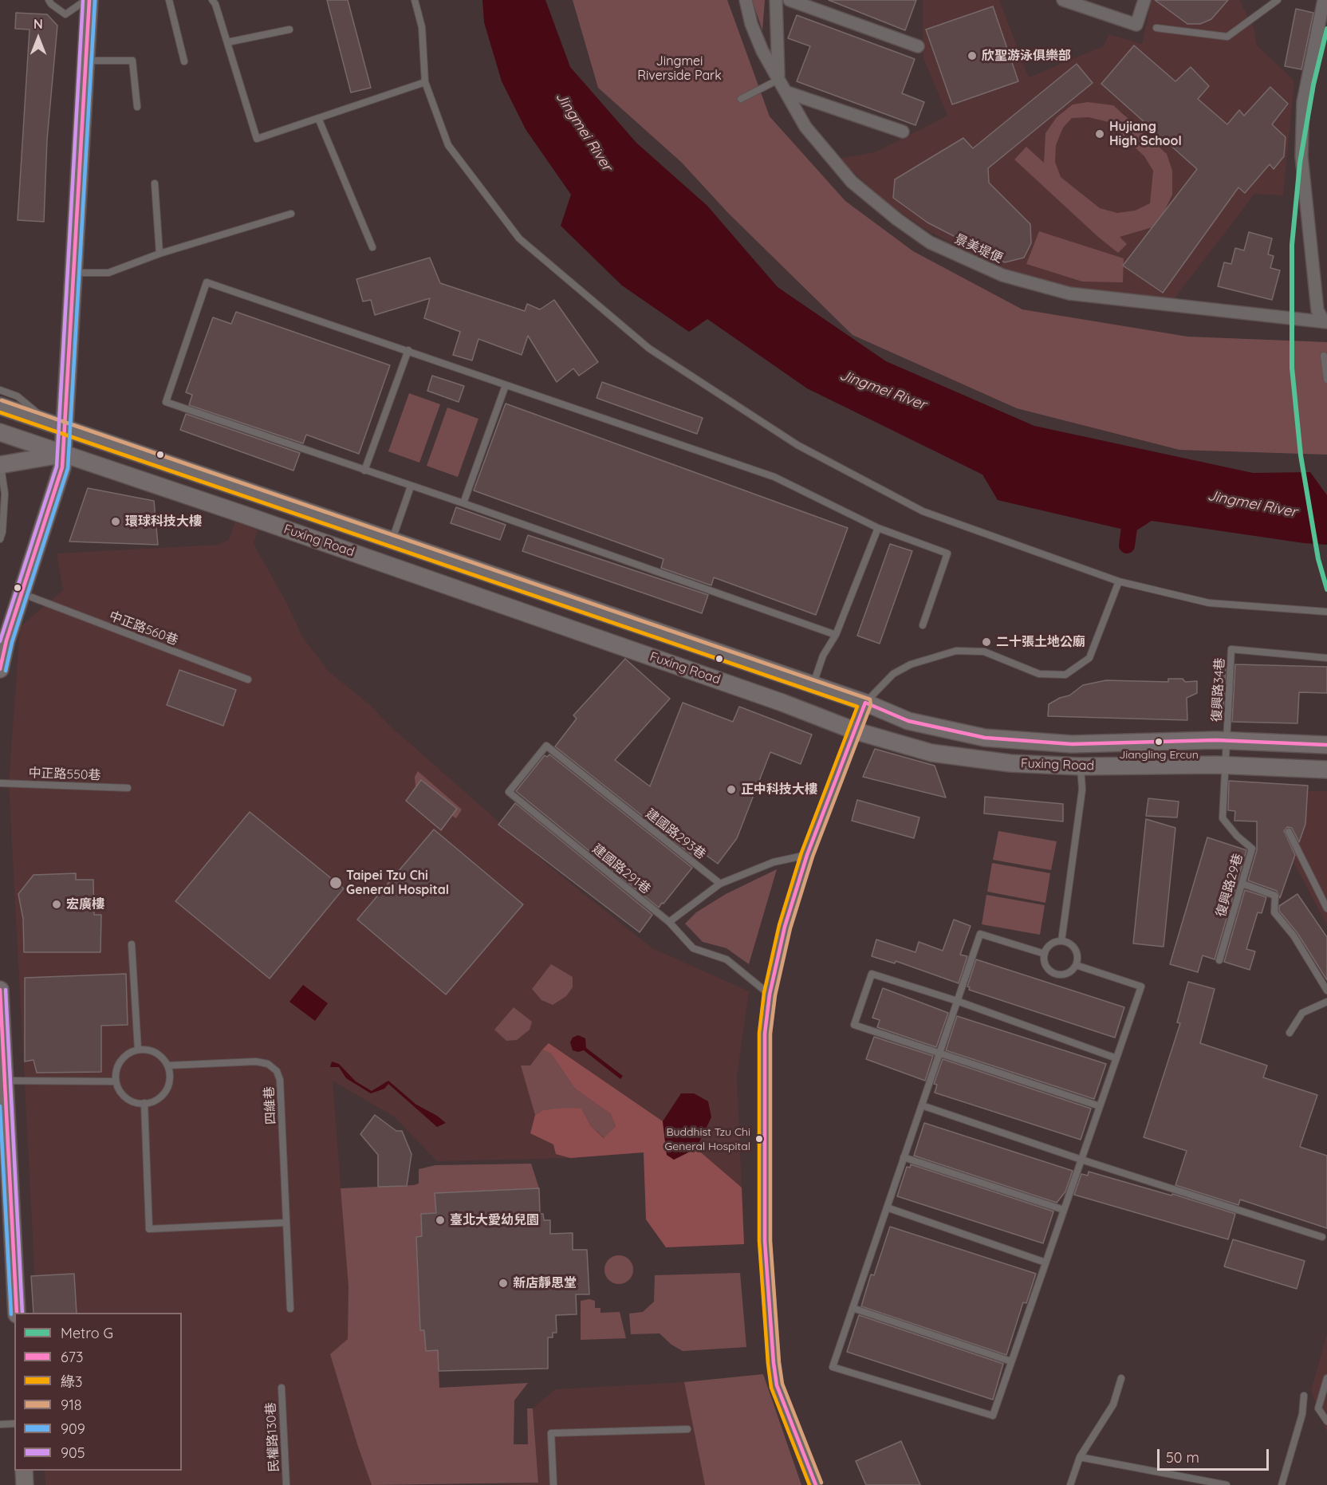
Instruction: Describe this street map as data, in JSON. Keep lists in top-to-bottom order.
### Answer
{
  "streets": {
    "main road": ["Fuxing Road"],
    "street": ["景美堤便"],
    "lane": [
      "中正路560巷",
      "復興路34巷",
      "中正路550巷",
      "建國路293巷",
      "建國路291巷",
      "復興路29巷",
      "四維巷",
      "民權路130巷"
    ]
  },
  "crossings": [
    ["Fuxing Road", "復興路34巷"],
    ["Fuxing Road", "復興路29巷"],
    ["復興路34巷", "復興路29巷"],
    ["建國路293巷", "建國路291巷"]
  ],
  "water": ["Jingmei River"],
  "parks": ["Jingmei Riverside Park"],
  "places": [
    "欣聖游泳俱樂部",
    "Hujiang High School",
    "環球科技大樓",
    "二十張土地公廟",
    "Jiangling Ercun",
    "正中科技大樓",
    "Taipei Tzu Chi General Hospital",
    "宏廣樓",
    "Buddhist Tzu Chi General Hospital",
    "臺北大愛幼兒園",
    "新店靜思堂"
  ],
  "lines": [
    "transit line 673",
    "transit line 909",
    "transit line 905",
    "metro line G",
    "transit line 918",
    "transit line 綠3"
  ],
  "legend": [
    "Metro G",
    "673",
    "綠3",
    "918",
    "909",
    "905"
  ],
  "scale_bar": "50 m",
  "north": "top"
}
